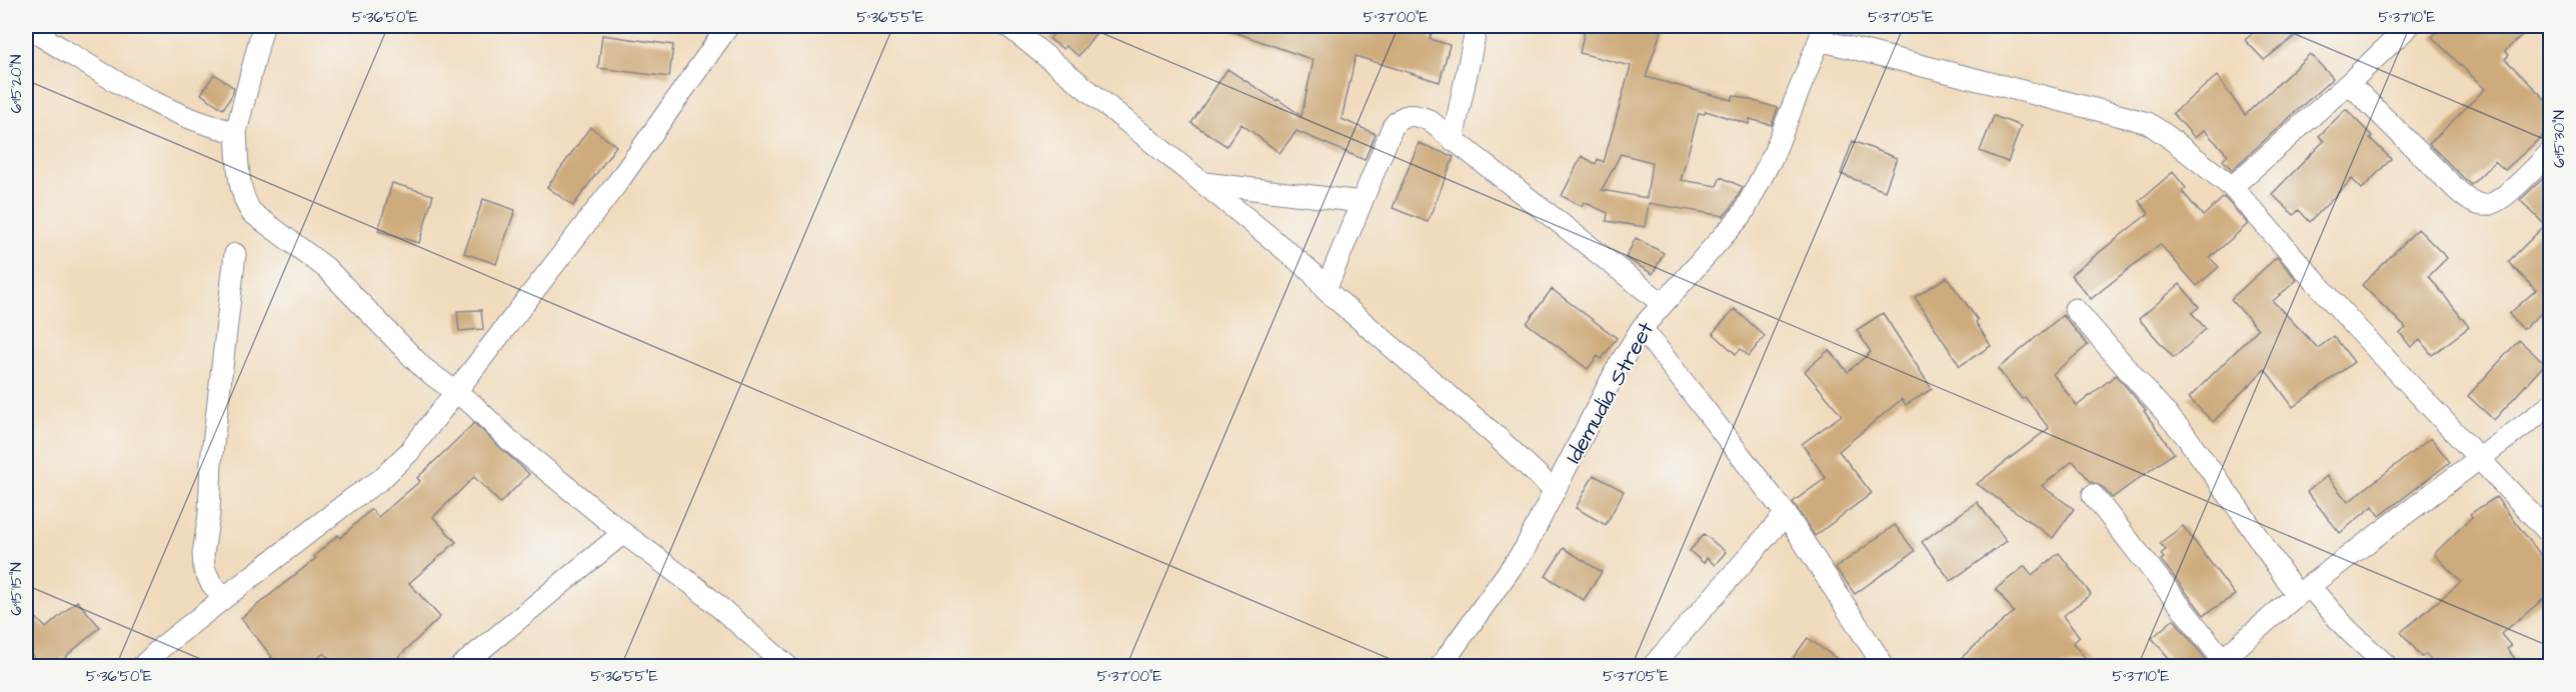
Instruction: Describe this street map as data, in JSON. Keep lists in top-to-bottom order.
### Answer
{
  "streets": {
    "street": ["Idemudia Street"]
  },
  "coordinates": [
    "5°36'50\"E",
    "5°36'55\"E",
    "5°37'00\"E",
    "5°37'05\"E",
    "5°37'10\"E",
    "6°15'20\"N",
    "6°15'30\"N",
    "6°15'15\"N"
  ]
}
